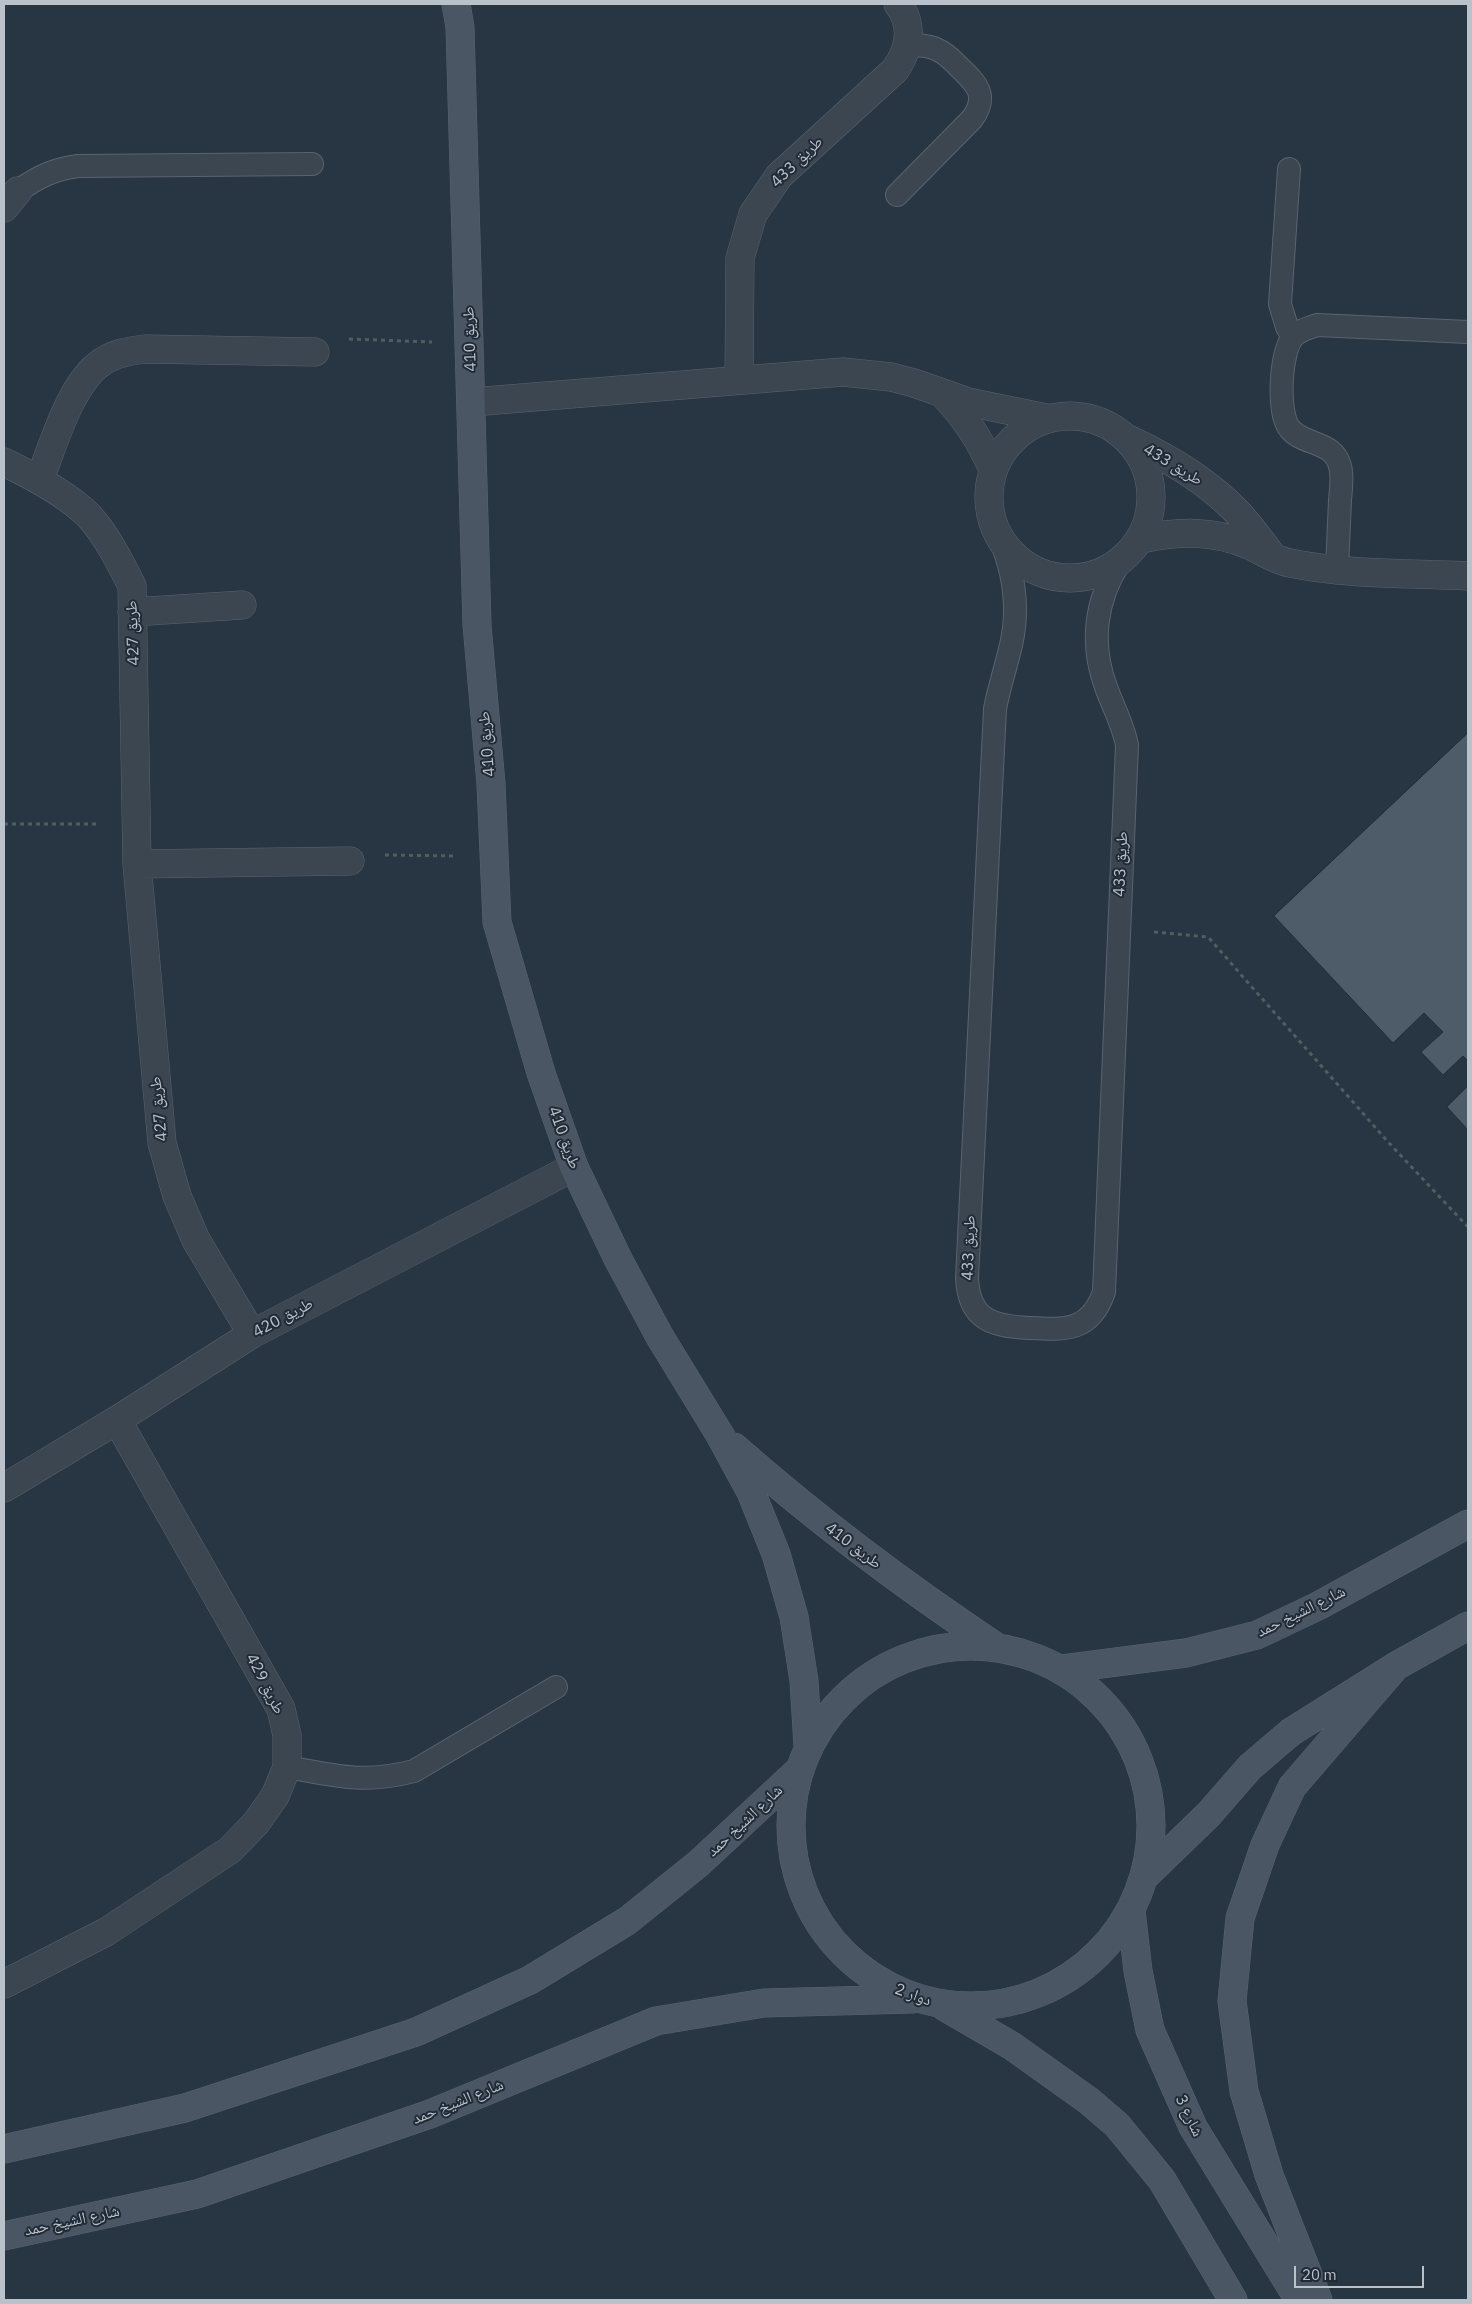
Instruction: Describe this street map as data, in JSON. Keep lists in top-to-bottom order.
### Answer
{
  "streets": {
    "main road": [
      "طريق 410",
      "شارع الشيخ حمد",
      "دوار 2",
      "شارع 3"
    ],
    "street": [
      "طريق 433",
      "طريق 427",
      "طريق 420",
      "طريق 429"
    ]
  },
  "crossings": [
    ["طريق 410", "طريق 420"],
    ["طريق 410", "دوار 2"],
    ["طريق 427", "طريق 420"],
    ["طريق 420", "طريق 429"],
    ["شارع الشيخ حمد", "دوار 2"],
    ["دوار 2", "شارع 3"]
  ],
  "scale_bar": "20 m"
}
